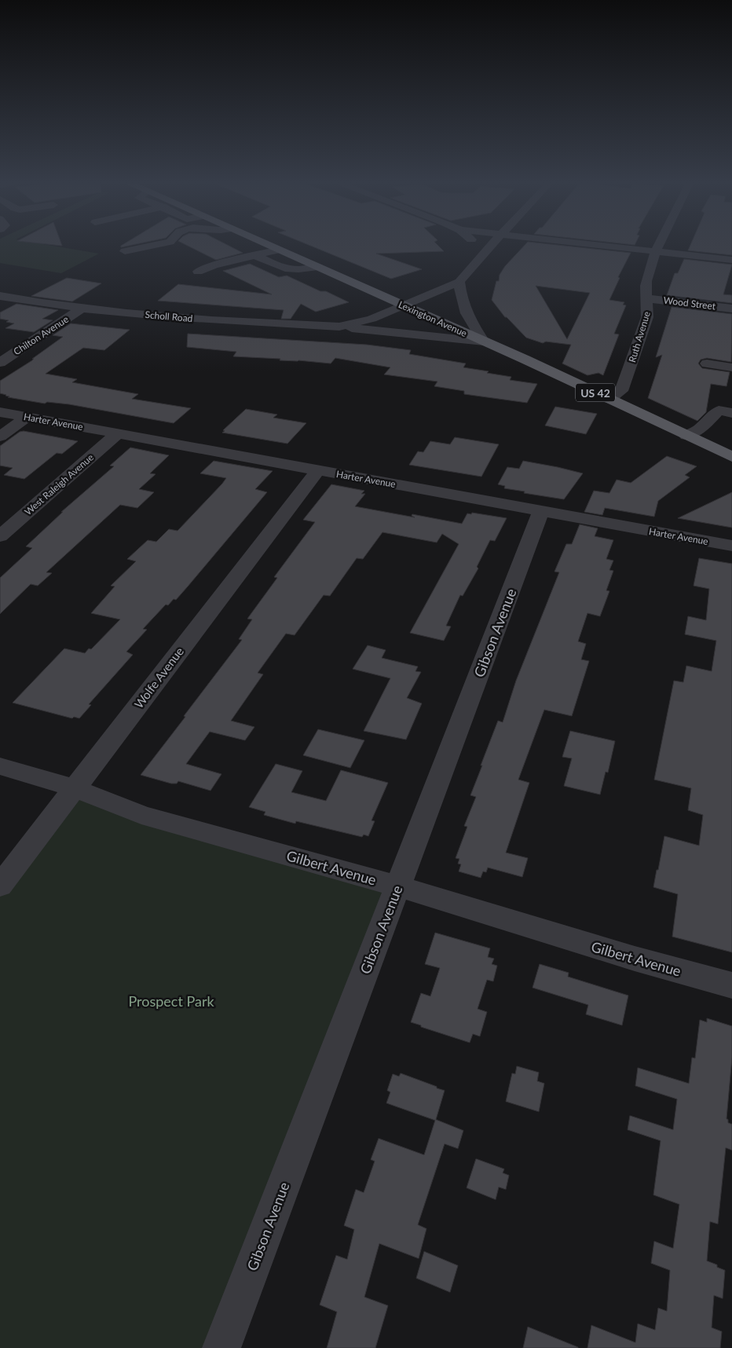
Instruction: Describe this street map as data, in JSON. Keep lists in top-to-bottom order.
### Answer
{
  "streets": {
    "main road": ["Lexington Avenue", "US 42"],
    "street": [
      "Wood Street",
      "Scholl Road",
      "Chilton Avenue",
      "Ruth Avenue",
      "Harter Avenue",
      "West Raleigh Avenue",
      "Gibson Avenue",
      "Wolfe Avenue",
      "Gilbert Avenue"
    ]
  },
  "crossings": [
    ["Wood Street", "Ruth Avenue"],
    ["Scholl Road", "Lexington Avenue"],
    ["Scholl Road", "Chilton Avenue"],
    ["Lexington Avenue", "Ruth Avenue"],
    ["Harter Avenue", "West Raleigh Avenue"],
    ["Harter Avenue", "Gibson Avenue"],
    ["Harter Avenue", "Wolfe Avenue"],
    ["Gibson Avenue", "Gilbert Avenue"],
    ["Wolfe Avenue", "Gilbert Avenue"]
  ],
  "parks": ["Prospect Park"]
}
